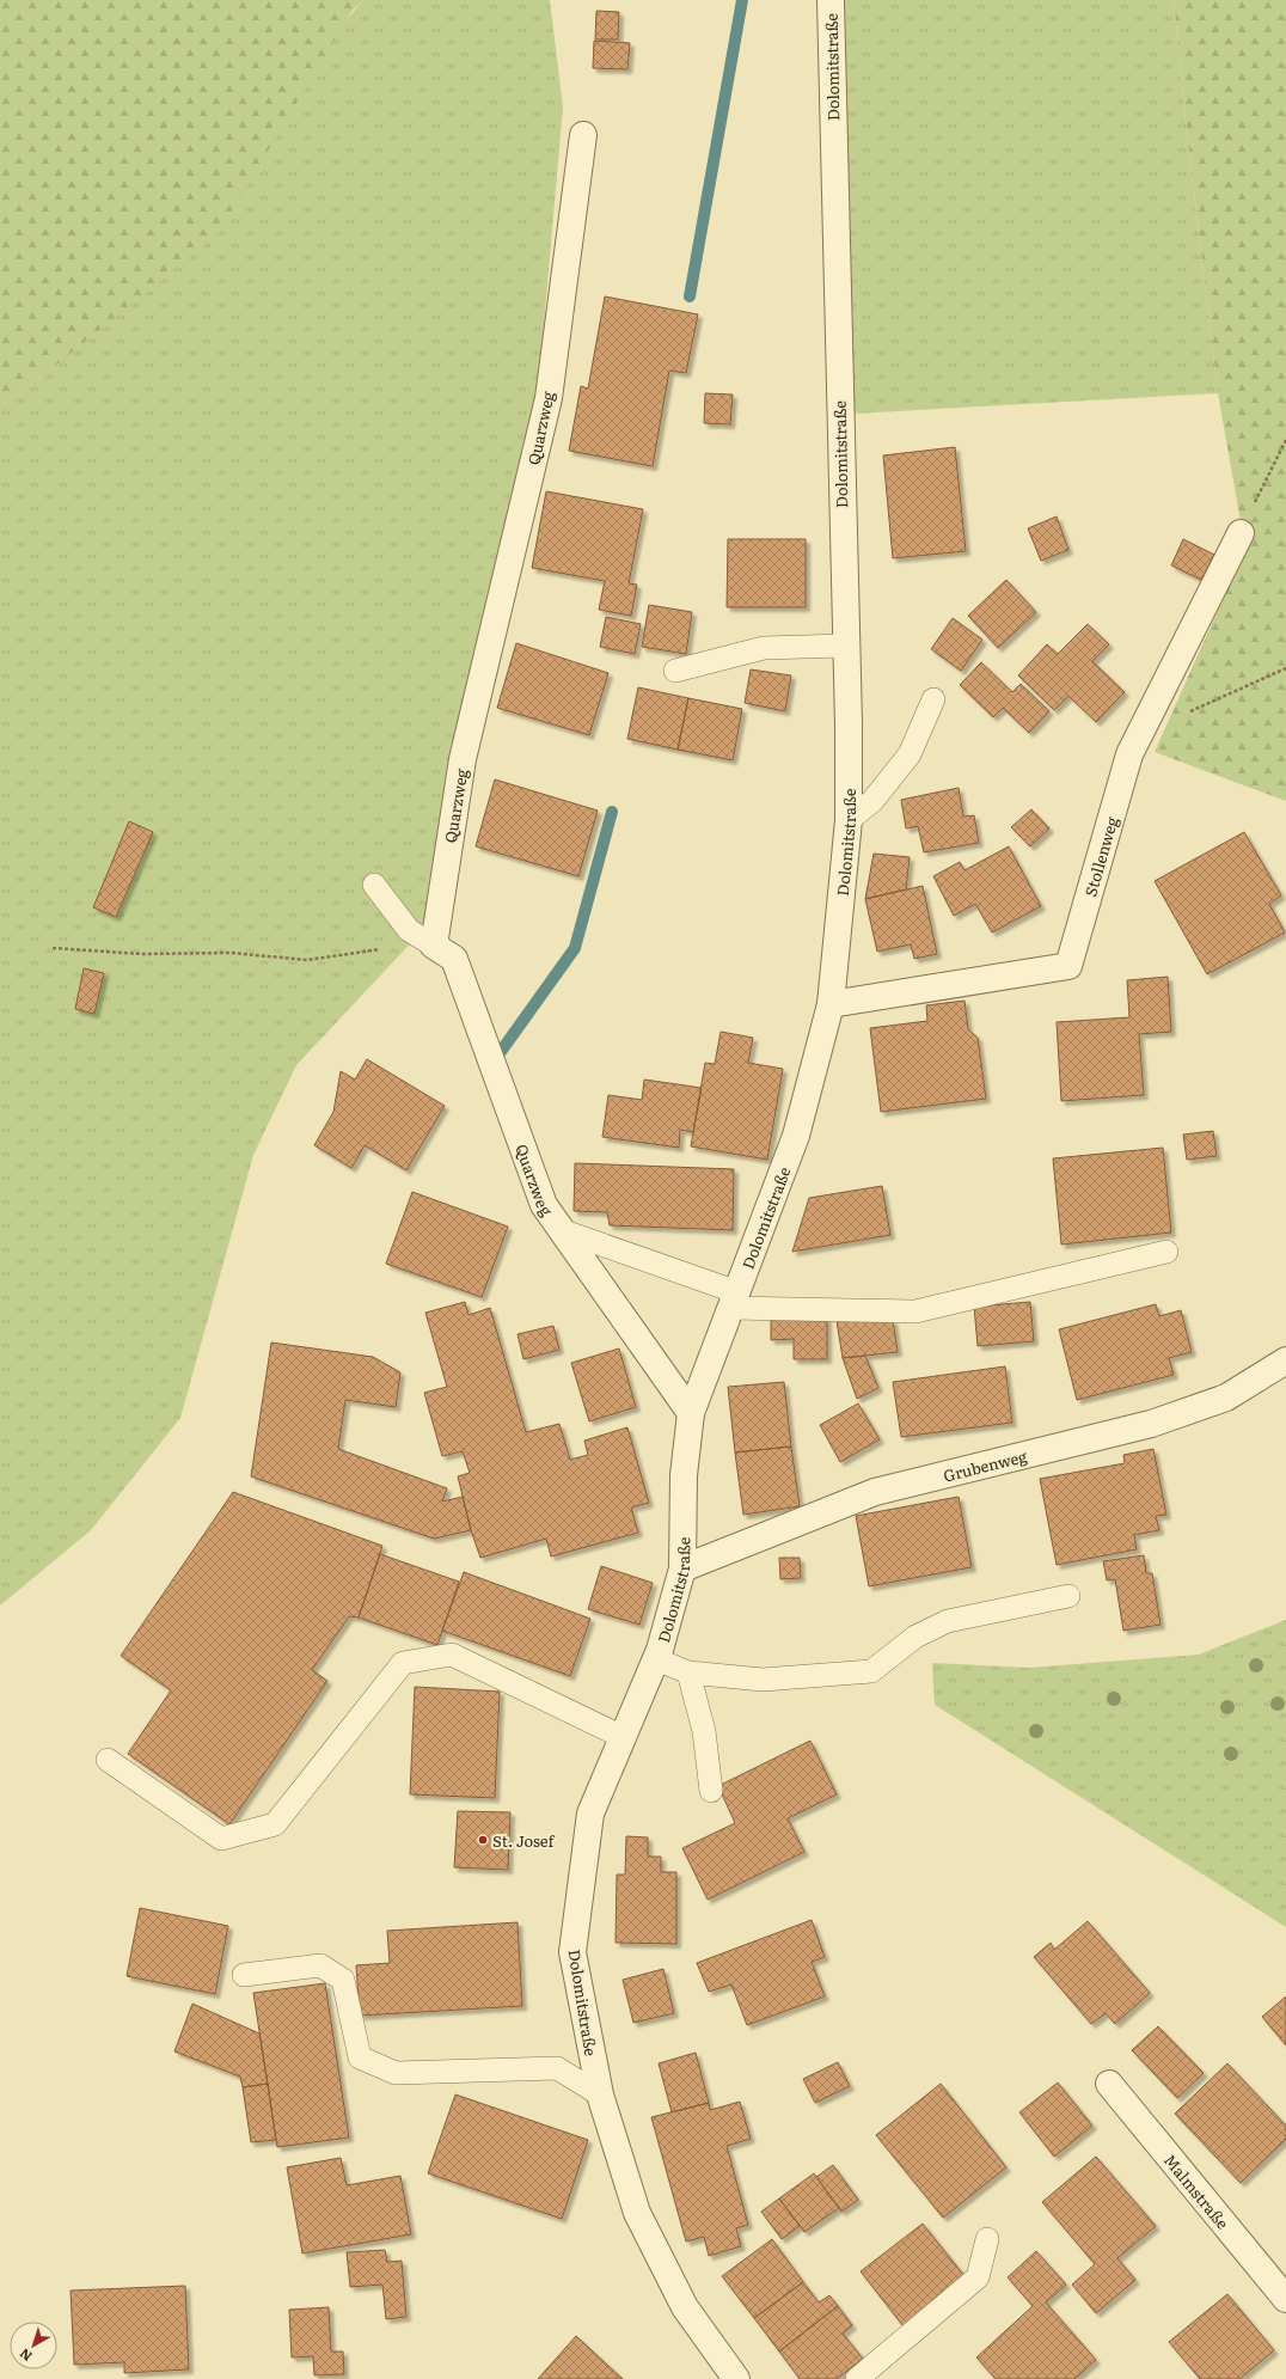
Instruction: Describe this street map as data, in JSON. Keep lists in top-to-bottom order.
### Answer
{
  "streets": {
    "street": [
      "Dolomitstraße",
      "Quarzweg",
      "Stollenweg",
      "Grubenweg",
      "Malmstraße"
    ]
  },
  "crossings": [
    ["Dolomitstraße", "Quarzweg"],
    ["Dolomitstraße", "Stollenweg"],
    ["Dolomitstraße", "Grubenweg"]
  ],
  "places": ["St. Josef"],
  "north": "bottom left"
}
